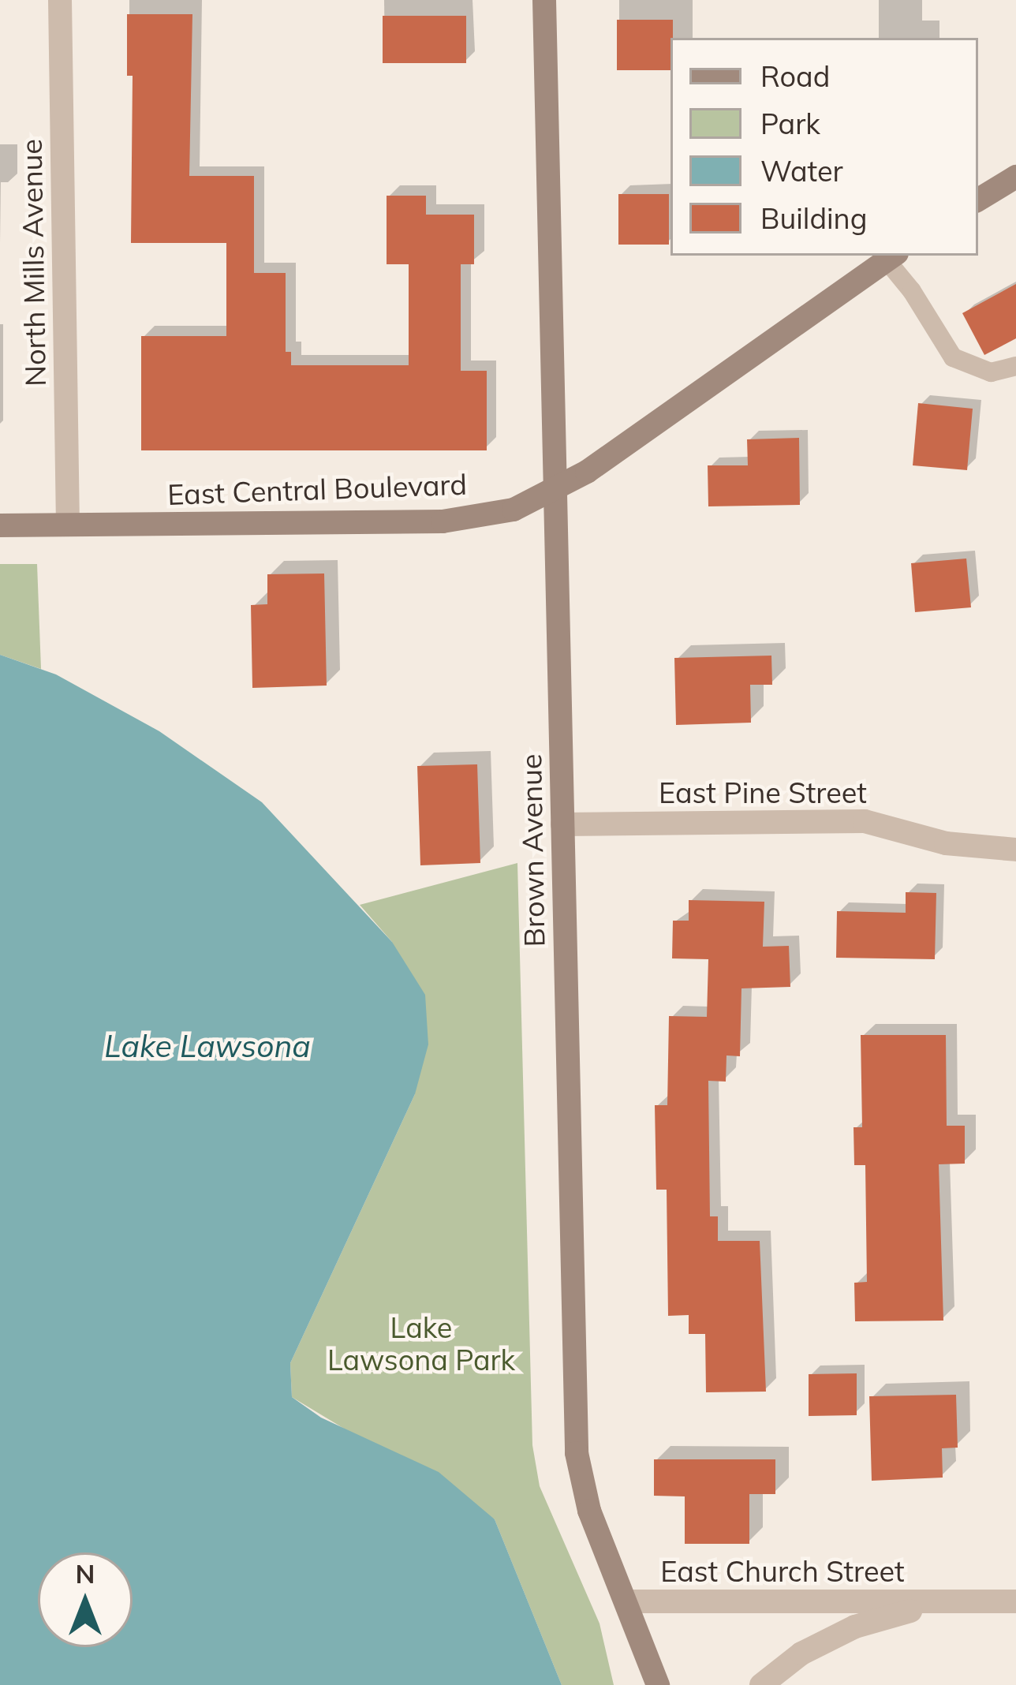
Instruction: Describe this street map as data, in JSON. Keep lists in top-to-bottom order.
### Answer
{
  "streets": {
    "street": [
      "North Mills Avenue",
      "East Central Boulevard",
      "East Pine Street",
      "Brown Avenue",
      "East Church Street"
    ]
  },
  "crossings": [
    ["North Mills Avenue", "East Central Boulevard"],
    ["East Central Boulevard", "Brown Avenue"],
    ["East Pine Street", "Brown Avenue"],
    ["Brown Avenue", "East Church Street"]
  ],
  "water": ["Lake Lawsona"],
  "parks": ["Lake Lawsona Park"],
  "legend": [
    "Road",
    "Park",
    "Water",
    "Building"
  ],
  "north": "top"
}
